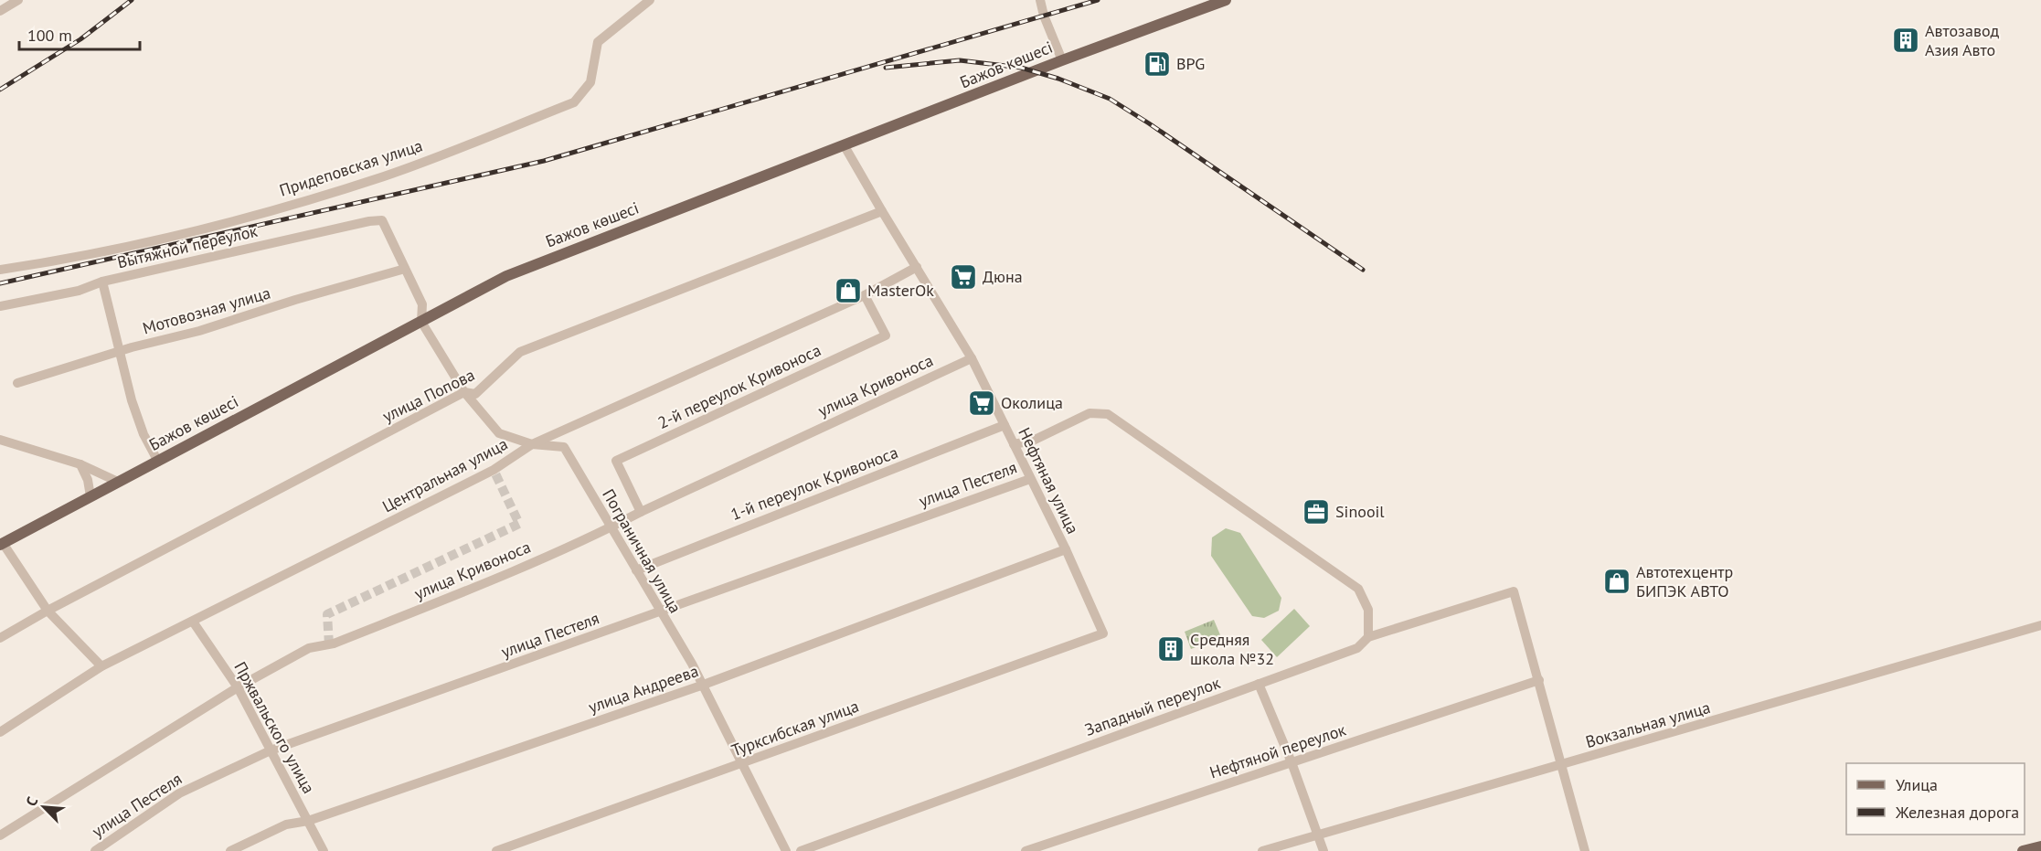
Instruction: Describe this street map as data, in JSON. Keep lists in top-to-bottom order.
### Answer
{
  "streets": {
    "main road": ["Бажов көшесі"],
    "street": [
      "Придеповская улица",
      "Вытяжной переулок",
      "Мотовозная улица",
      "улица Кривоноса",
      "2-й переулок Кривоноса",
      "улица Попова",
      "Центральная улица",
      "Нефтяная улица",
      "1-й переулок Кривоноса",
      "улица Пестеля",
      "Пограничная улица",
      "улица Андреева",
      "Западный переулок",
      "Вокзальная улица",
      "Пржвальского улица",
      "Турксибская улица",
      "Нефтяной переулок"
    ]
  },
  "crossings": [
    ["Бажов көшесі", "Нефтяная улица"],
    ["Бажов көшесі", "Пограничная улица"],
    ["Вытяжной переулок", "Мотовозная улица"],
    ["улица Кривоноса", "2-й переулок Кривоноса"],
    ["улица Кривоноса", "Нефтяная улица"],
    ["улица Кривоноса", "Пограничная улица"],
    ["улица Кривоноса", "Пржвальского улица"],
    ["2-й переулок Кривоноса", "Центральная улица"],
    ["улица Попова", "Нефтяная улица"],
    ["улица Попова", "Пограничная улица"],
    ["Центральная улица", "Нефтяная улица"],
    ["Центральная улица", "Пограничная улица"],
    ["Центральная улица", "Пржвальского улица"],
    ["Нефтяная улица", "1-й переулок Кривоноса"],
    ["Нефтяная улица", "улица Пестеля"],
    ["Нефтяная улица", "улица Андреева"],
    ["Нефтяная улица", "Турксибская улица"],
    ["1-й переулок Кривоноса", "Пограничная улица"],
    ["улица Пестеля", "Пограничная улица"],
    ["улица Пестеля", "Пржвальского улица"],
    ["Пограничная улица", "улица Андреева"],
    ["Пограничная улица", "Турксибская улица"],
    ["улица Андреева", "Пржвальского улица"],
    ["Западный переулок", "Нефтяной переулок"]
  ],
  "places": {
    "building": ["Автозавод Азия Авто", "Средняя школа №32"],
    "fuel station": ["BPG"],
    "supermarket": ["Дюна", "Околица"],
    "shop": ["MasterOk", "Автотехцентр БИПЭК АВТО"],
    "office": ["Sinooil"]
  },
  "legend": ["Улица", "Железная дорога"],
  "scale_bar": "100 m",
  "north": "top left"
}
